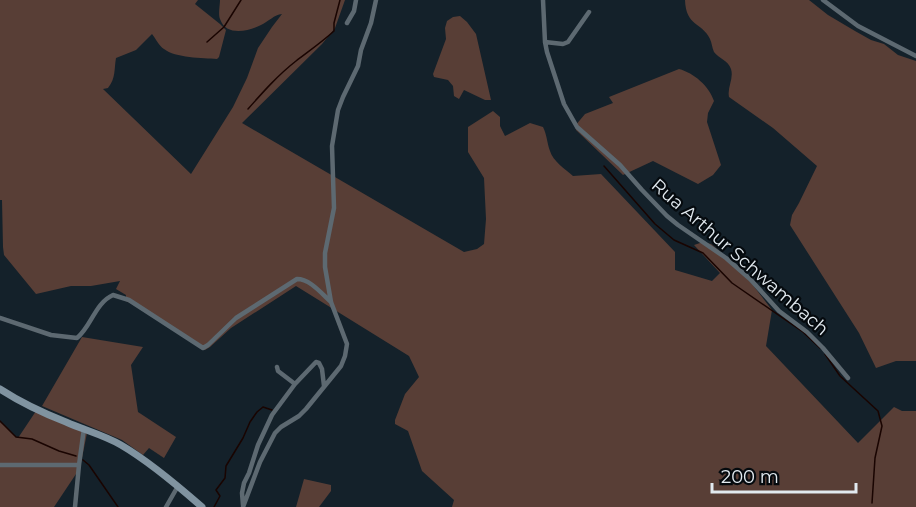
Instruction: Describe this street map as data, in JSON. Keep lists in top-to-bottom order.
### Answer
{
  "streets": {
    "street": ["Rua Arthur Schwambach"]
  },
  "scale_bar": "200 m"
}
